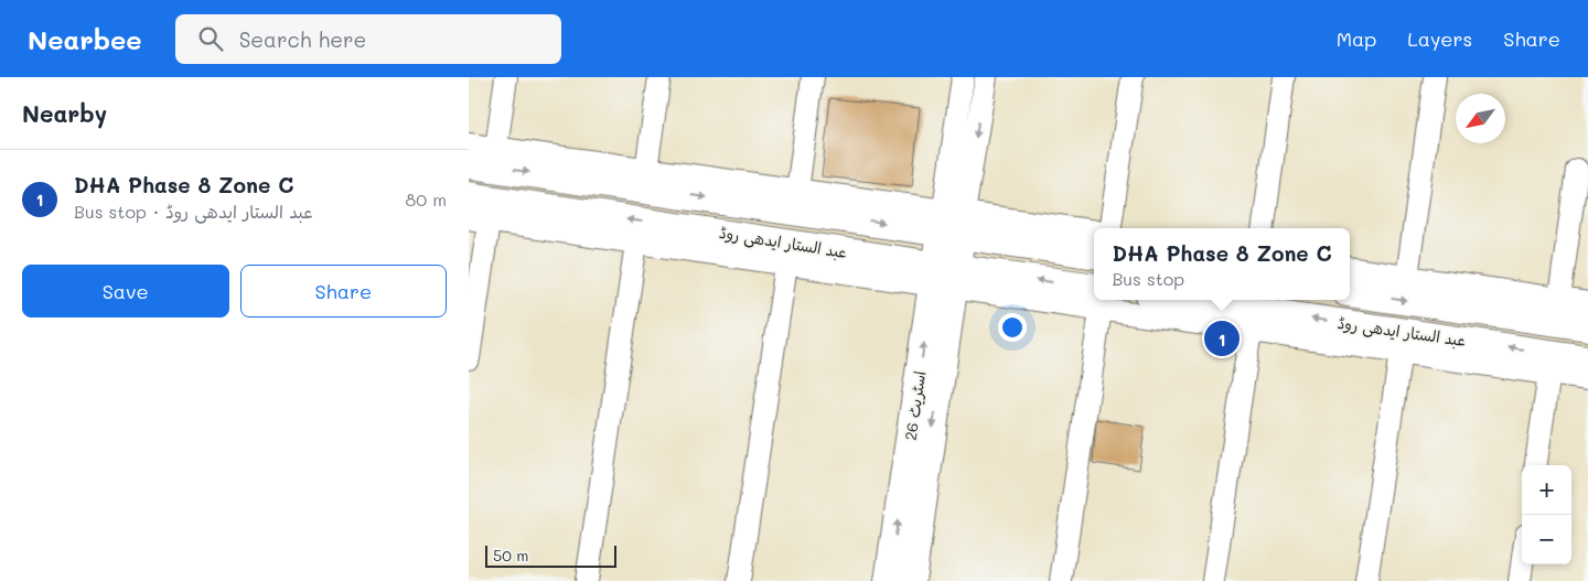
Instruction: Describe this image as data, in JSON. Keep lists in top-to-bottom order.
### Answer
{
  "streets": {
    "main road": ["عبد الستار ایدھی روڈ", "اسٹریٹ 26"]
  },
  "crossings": [
    ["عبد الستار ایدھی روڈ", "اسٹریٹ 26"]
  ],
  "scale_bar": "50 m",
  "north": "bottom left",
  "page": {
    "header": "Nearbee",
    "search": "Search here",
    "nav": ["Map", "Layers", "Share"],
    "heading": "Nearby",
    "list": [
      {
        "mark": "1",
        "name": "DHA Phase 8 Zone C",
        "note": "Bus stop · عبد الستار ایدھی روڈ",
        "value": "80 m"
      }
    ],
    "popup": ["DHA Phase 8 Zone C", "Bus stop"],
    "buttons": ["Save", "Share"],
    "pins": "1",
    "map_buttons": ["+", "−"],
    "scale": "50 m"
  }
}
